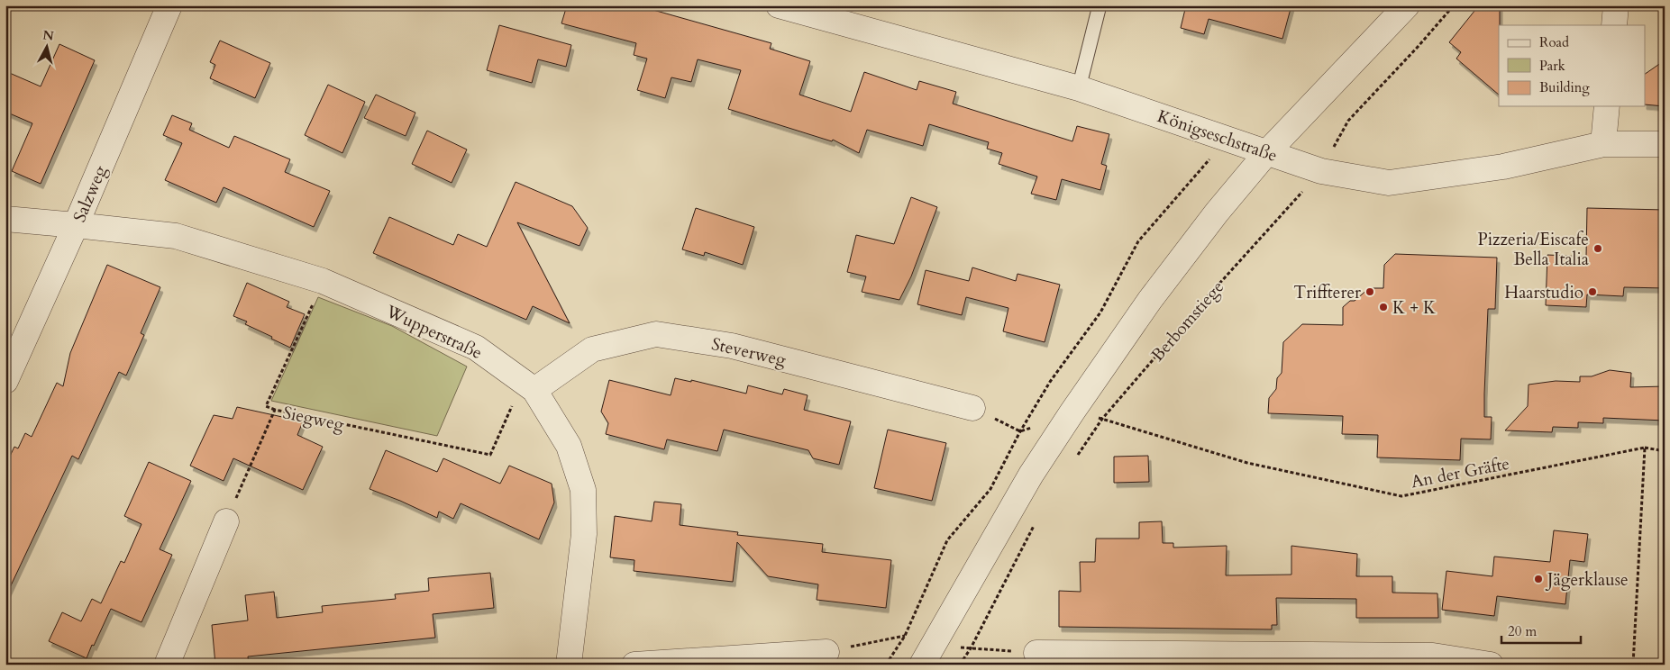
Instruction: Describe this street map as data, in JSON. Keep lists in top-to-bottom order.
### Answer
{
  "streets": {
    "street": [
      "Königseschstraße",
      "Salzweg",
      "Wupperstraße",
      "Steverweg"
    ],
    "path": ["Berbomstiege", "Siegweg", "An der Gräfte"]
  },
  "crossings": [
    ["Königseschstraße", "Berbomstiege"],
    ["Salzweg", "Wupperstraße"],
    ["Berbomstiege", "An der Gräfte"],
    ["Wupperstraße", "Steverweg"],
    ["Wupperstraße", "Siegweg"],
    ["Steverweg", "Siegweg"]
  ],
  "places": [
    "Pizzeria/Eiscafe Bella Italia",
    "Triffterer",
    "Haarstudio",
    "K + K",
    "Jägerklause"
  ],
  "legend": ["Road", "Park", "Building"],
  "scale_bar": "20 m",
  "north": "top"
}
